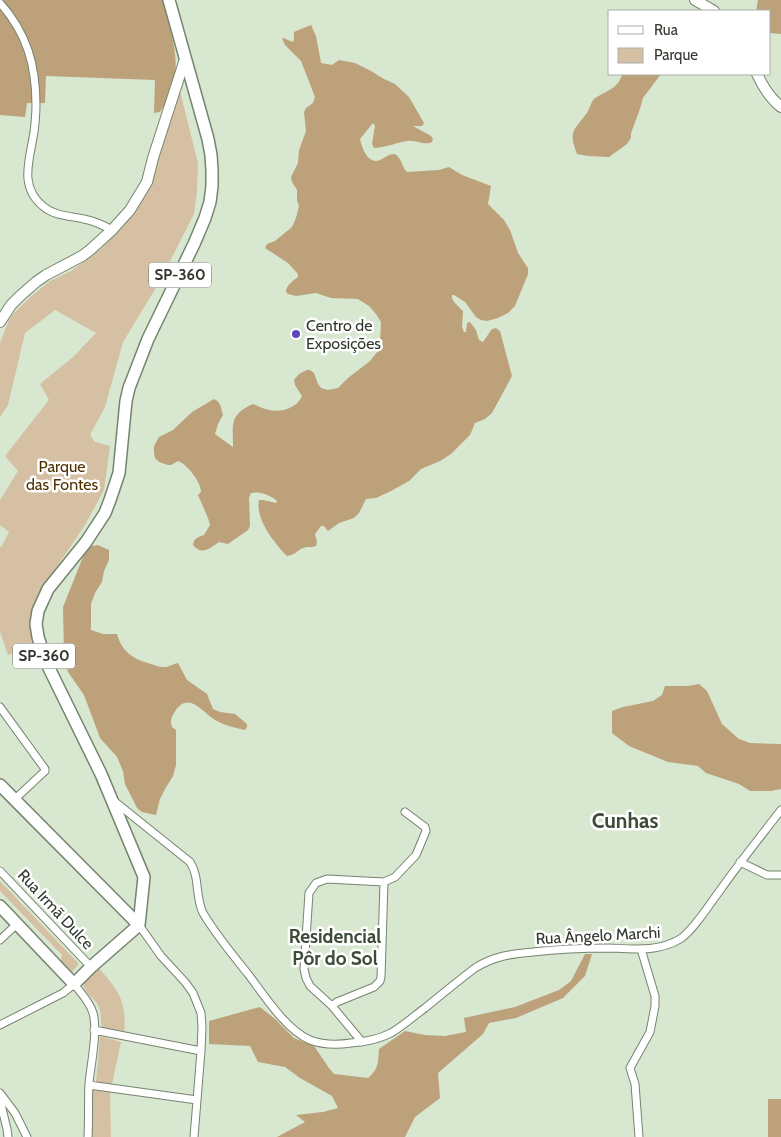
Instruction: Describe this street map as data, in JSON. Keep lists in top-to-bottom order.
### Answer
{
  "streets": {
    "main road": ["SP-360"],
    "street": ["Rua Irmã Dulce", "Rua Ângelo Marchi"]
  },
  "crossings": [
    ["SP-360", "Rua Ângelo Marchi"]
  ],
  "districts": ["Cunhas", "Residencial Pôr do Sol"],
  "parks": ["Parque das Fontes"],
  "places": ["Centro de Exposições"],
  "legend": ["Rua", "Parque"]
}
